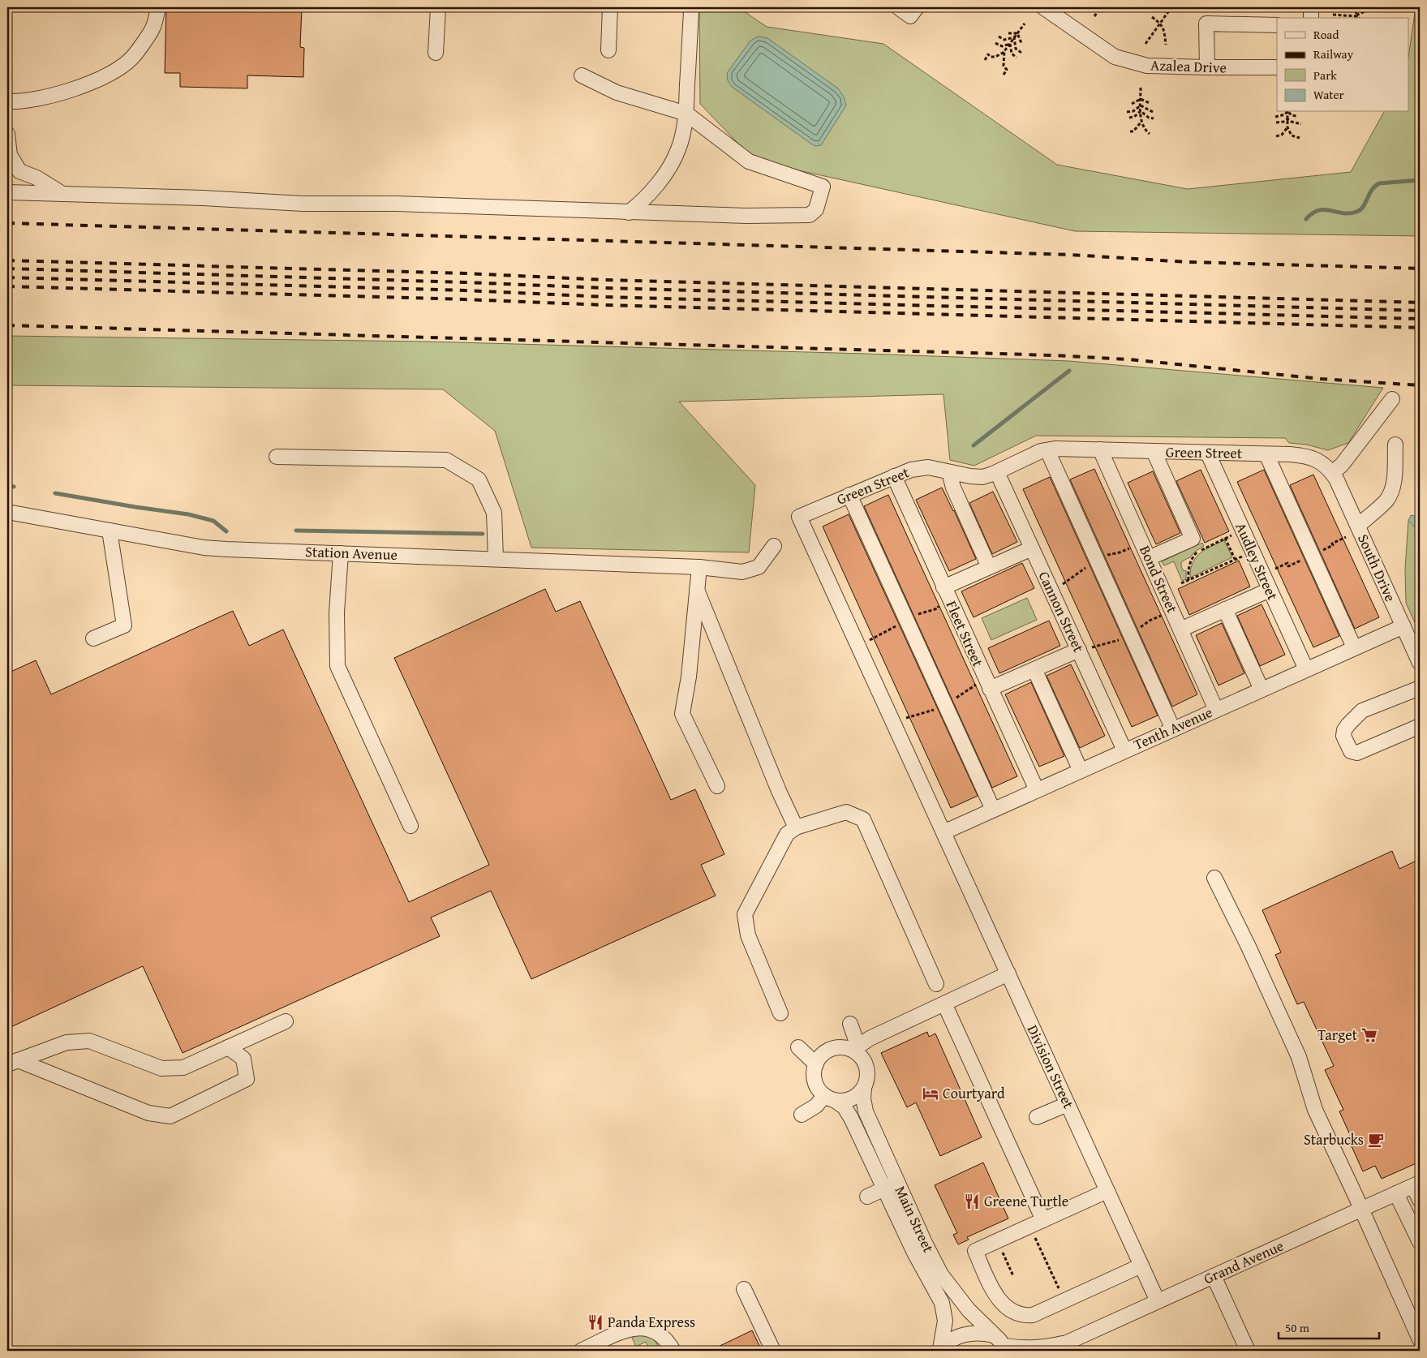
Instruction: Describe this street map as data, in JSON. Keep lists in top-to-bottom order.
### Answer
{
  "streets": {
    "street": [
      "Azalea Drive",
      "Green Street",
      "Station Avenue",
      "Audley Street",
      "South Drive",
      "Bond Street",
      "Cannon Street",
      "Fleet Street",
      "Tenth Avenue",
      "Division Street",
      "Main Street",
      "Grand Avenue"
    ]
  },
  "crossings": [
    ["Green Street", "Audley Street"],
    ["Green Street", "South Drive"],
    ["Green Street", "Bond Street"],
    ["Green Street", "Cannon Street"],
    ["Green Street", "Fleet Street"],
    ["Green Street", "Tenth Avenue"],
    ["Green Street", "Division Street"],
    ["Audley Street", "Tenth Avenue"],
    ["South Drive", "Tenth Avenue"],
    ["Bond Street", "Tenth Avenue"],
    ["Cannon Street", "Tenth Avenue"],
    ["Fleet Street", "Tenth Avenue"],
    ["Tenth Avenue", "Division Street"],
    ["Division Street", "Grand Avenue"],
    ["Main Street", "Grand Avenue"]
  ],
  "places": {
    "supermarket": ["Target"],
    "hotel": ["Courtyard"],
    "cafe": ["Starbucks"],
    "restaurant": ["Greene Turtle", "Panda Express"]
  },
  "legend": [
    "Road",
    "Railway",
    "Park",
    "Water"
  ],
  "scale_bar": "50 m"
}
